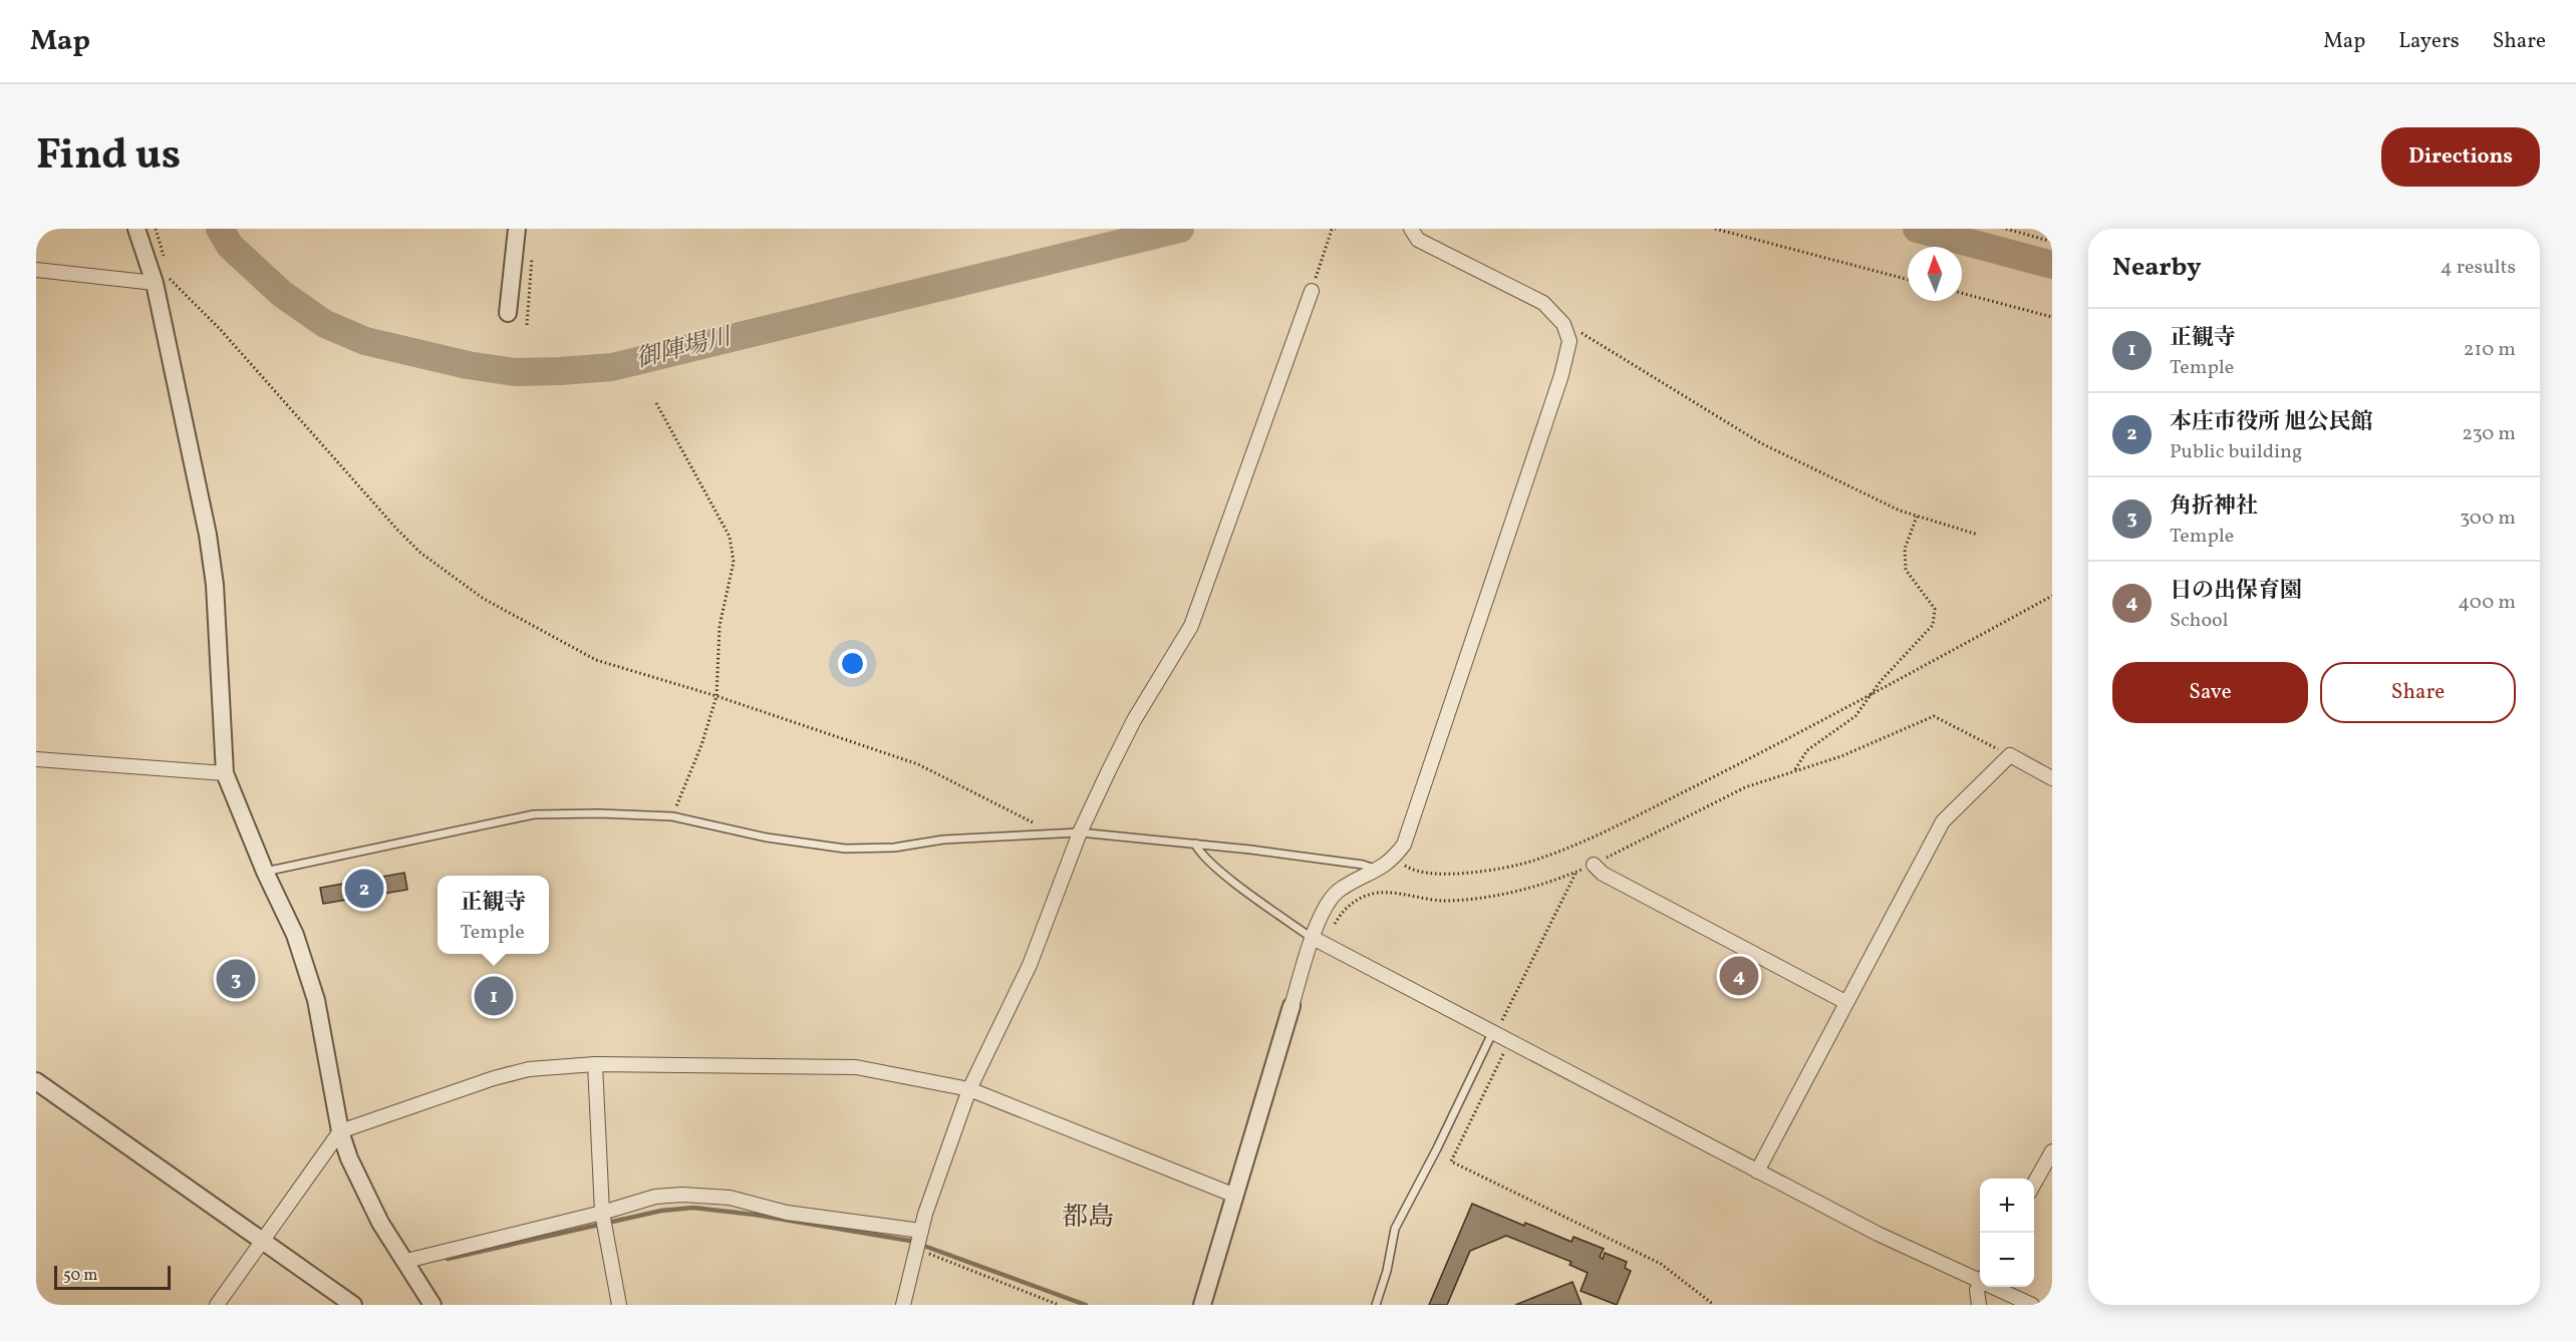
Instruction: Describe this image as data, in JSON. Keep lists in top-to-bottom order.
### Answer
{
  "districts": ["都島"],
  "water": ["御陣場川"],
  "scale_bar": "50 m",
  "north": "top",
  "page": {
    "header": "Map",
    "nav": ["Map", "Layers", "Share"],
    "title": "Find us",
    "buttons": [
      "Directions",
      ["Save", "Share"]
    ],
    "heading": ["Nearby", "4 results"],
    "list": [
      {
        "mark": "1",
        "name": "正観寺",
        "note": "Temple",
        "value": "210 m"
      },
      {
        "mark": "2",
        "name": "本庄市役所 旭公民館",
        "note": "Public building",
        "value": "230 m"
      },
      {
        "mark": "3",
        "name": "角折神社",
        "note": "Temple",
        "value": "300 m"
      },
      {
        "mark": "4",
        "name": "日の出保育園",
        "note": "School",
        "value": "400 m"
      }
    ],
    "pins": [
      "2",
      "4",
      "3",
      "1"
    ],
    "popup": ["正観寺", "Temple"],
    "map_buttons": ["+", "−"],
    "scale": "50 m"
  }
}
